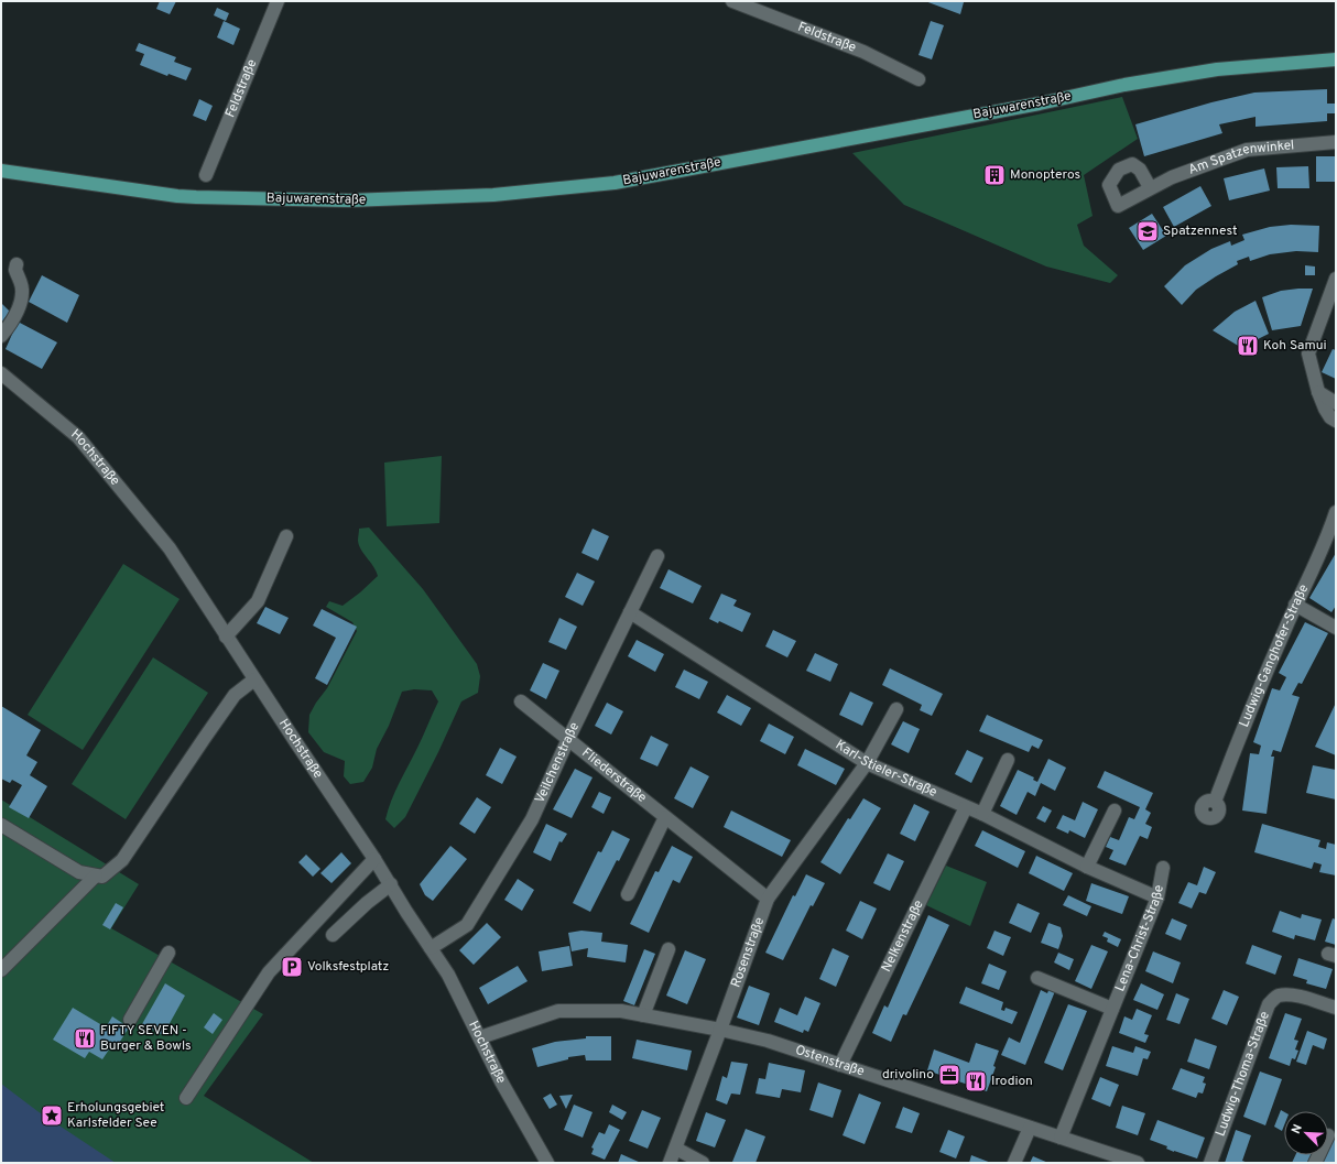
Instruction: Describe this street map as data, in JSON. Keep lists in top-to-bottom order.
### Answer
{
  "streets": {
    "main road": ["Bajuwarenstraße"],
    "street": [
      "Feldstraße",
      "Am Spatzenwinkel",
      "Hochstraße",
      "Ludwig-Ganghofer-Straße",
      "Veilchenstraße",
      "Karl-Stieler-Straße",
      "Fliederstraße",
      "Nelkenstraße",
      "Lena-Christ-Straße",
      "Rosenstraße",
      "Ostenstraße",
      "Ludwig-Thoma-Straße"
    ]
  },
  "crossings": [
    ["Hochstraße", "Veilchenstraße"],
    ["Hochstraße", "Ostenstraße"],
    ["Veilchenstraße", "Karl-Stieler-Straße"],
    ["Veilchenstraße", "Fliederstraße"],
    ["Karl-Stieler-Straße", "Nelkenstraße"],
    ["Karl-Stieler-Straße", "Lena-Christ-Straße"],
    ["Karl-Stieler-Straße", "Rosenstraße"],
    ["Fliederstraße", "Rosenstraße"],
    ["Nelkenstraße", "Ostenstraße"],
    ["Lena-Christ-Straße", "Ostenstraße"],
    ["Rosenstraße", "Ostenstraße"]
  ],
  "places": {
    "building": ["Monopteros"],
    "school or university": ["Spatzennest"],
    "restaurant": ["Koh Samui", "FIFTY SEVEN - Burger & Bowls", "Irodion"],
    "parking": ["Volksfestplatz"],
    "office": ["drivolino"],
    "place": ["Erholungsgebiet Karlsfelder See"]
  },
  "north": "top left"
}
